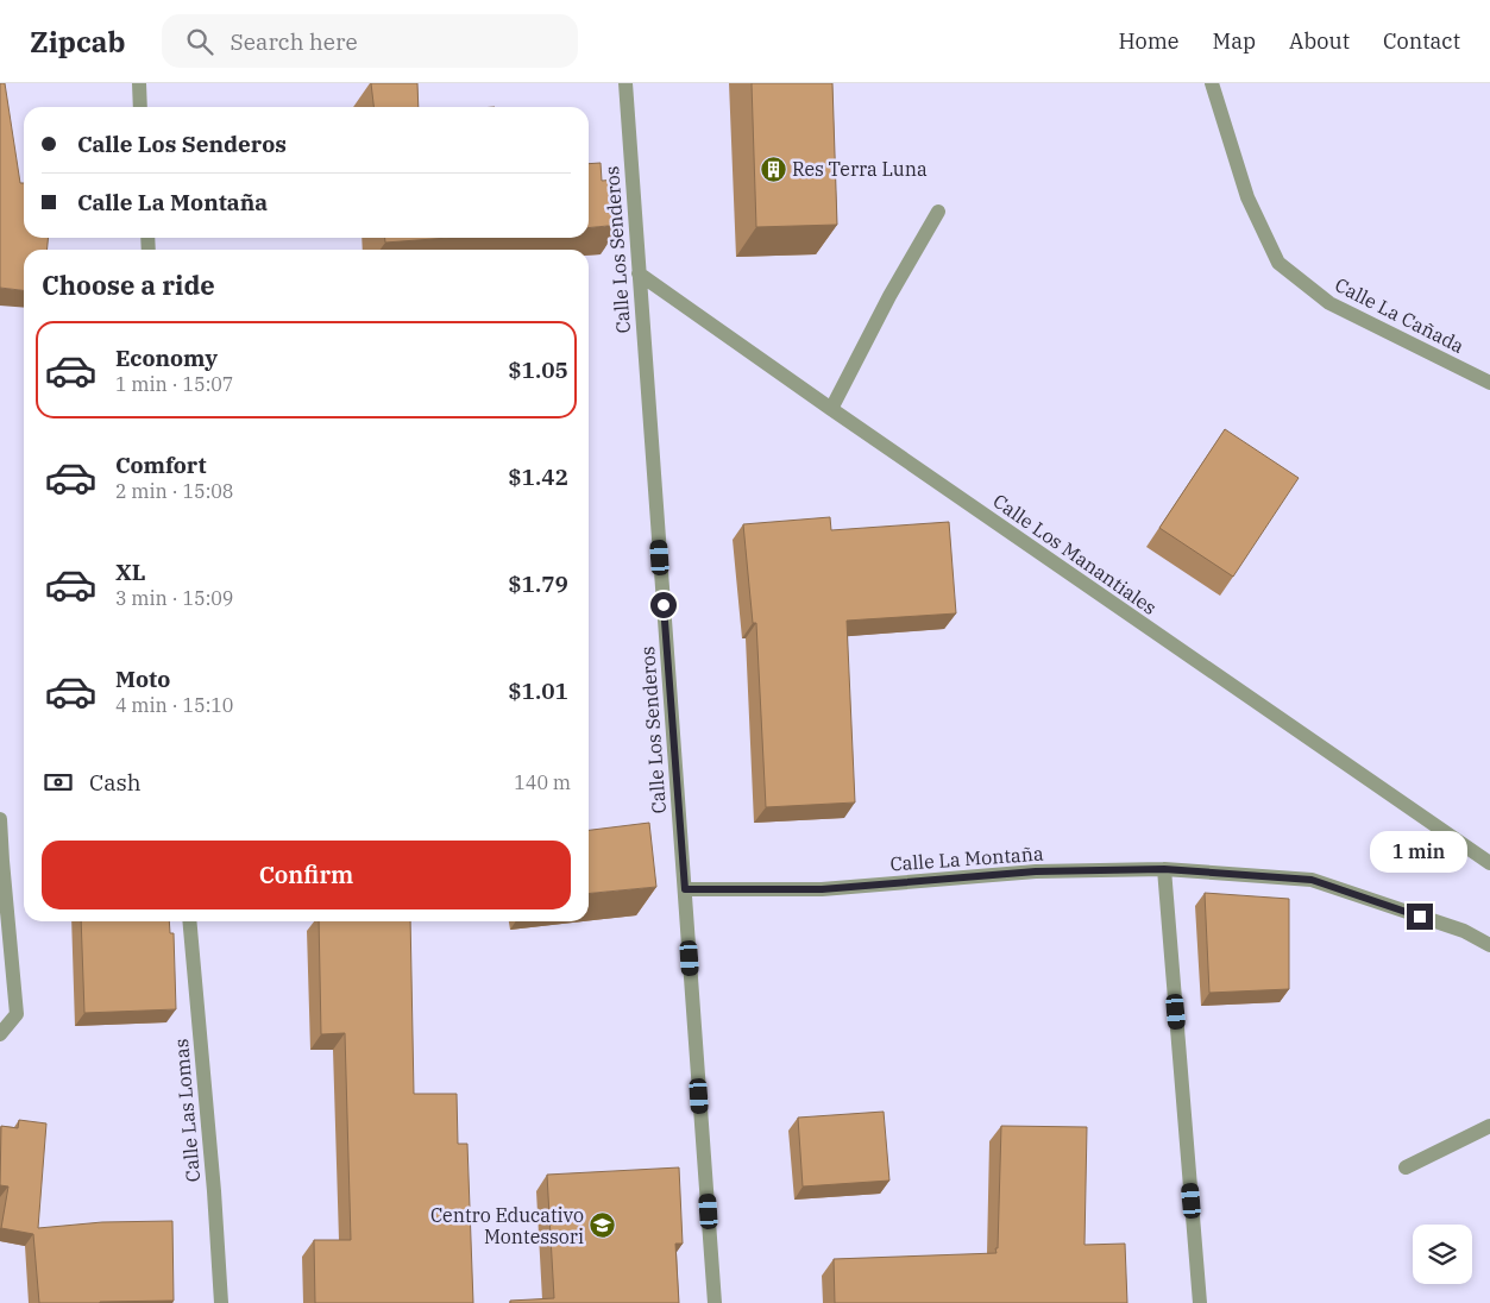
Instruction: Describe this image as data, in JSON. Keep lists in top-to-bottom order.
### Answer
{
  "streets": {
    "street": [
      "Calle Los Senderos",
      "Calle La Cañada",
      "Calle Los Manantiales",
      "Calle La Montaña",
      "Calle Las Lomas"
    ]
  },
  "crossings": [
    ["Calle Los Senderos", "Calle Los Manantiales"],
    ["Calle Los Senderos", "Calle La Montaña"]
  ],
  "places": {
    "building": ["Res Terra Luna"],
    "school or university": ["Centro Educativo Montessori"]
  },
  "page": {
    "header": "Zipcab",
    "search": "Search here",
    "nav": [
      "Home",
      "Map",
      "About",
      "Contact"
    ],
    "banner": ["Calle Los Senderos", "Calle La Montaña"],
    "heading": "Choose a ride",
    "list": [
      {
        "name": "Economy",
        "note": "1 min · 15:07",
        "value": "$1.05"
      },
      {
        "name": "Comfort",
        "note": "2 min · 15:08",
        "value": "$1.42"
      },
      {
        "name": "XL",
        "note": "3 min · 15:09",
        "value": "$1.79"
      },
      {
        "name": "Moto",
        "note": "4 min · 15:10",
        "value": "$1.01"
      }
    ],
    "pay": ["Cash", "140 m"],
    "buttons": "Confirm",
    "bubble": "1 min"
  }
}
